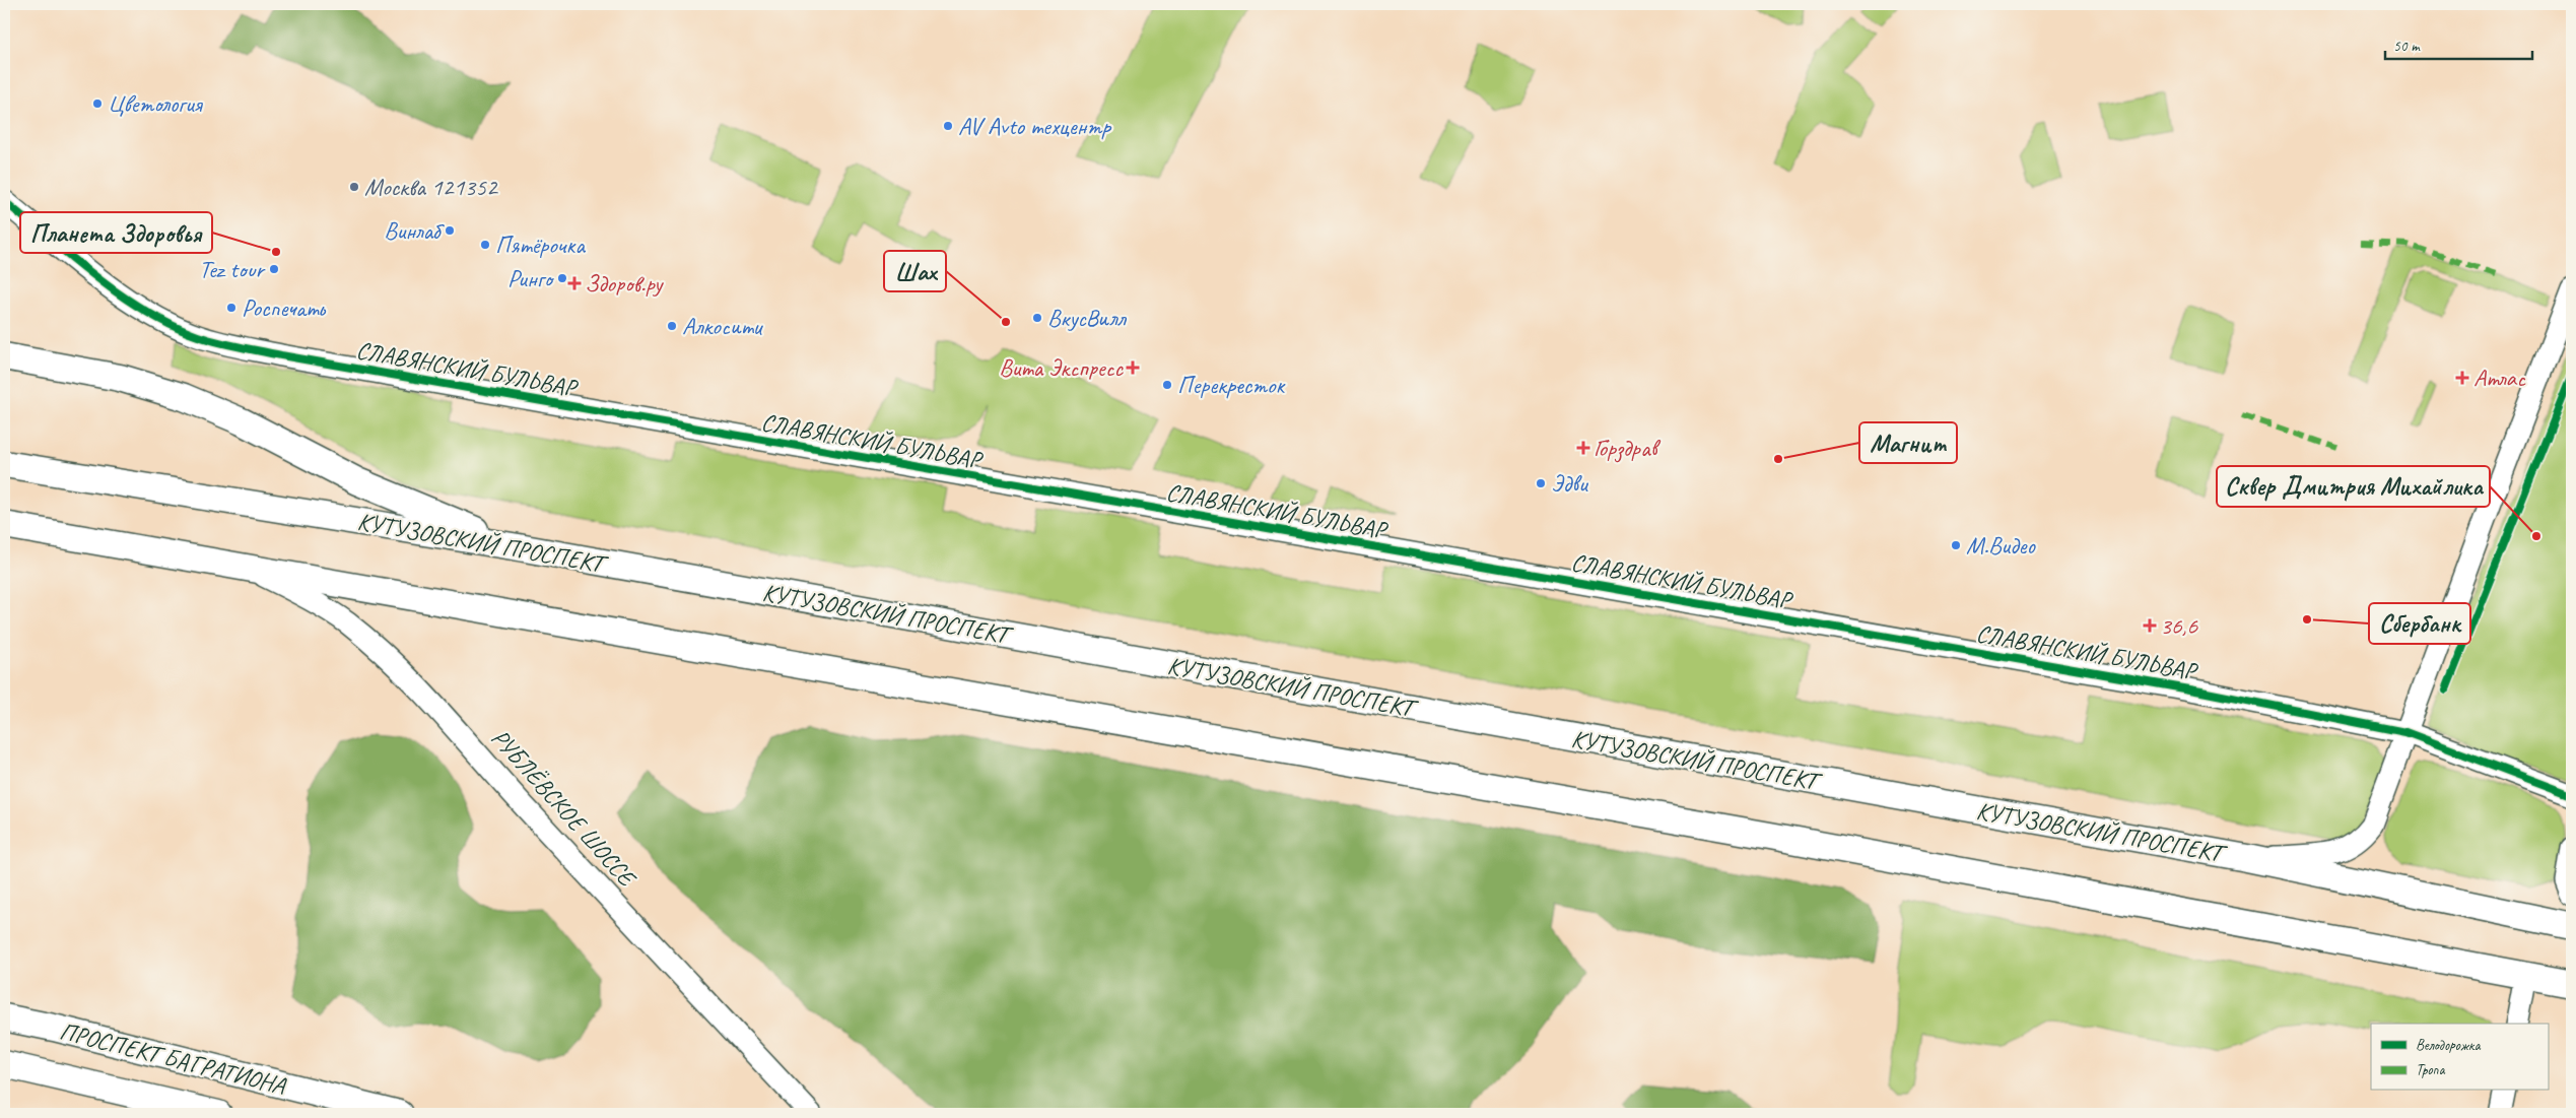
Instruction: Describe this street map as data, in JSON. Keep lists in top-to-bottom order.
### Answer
{
  "streets": {
    "main road": ["КУТУЗОВСКИЙ ПРОСПЕКТ", "ПРОСПЕКТ БАГРАТИОНА"],
    "street": ["СЛАВЯНСКИЙ БУЛЬВАР", "РУБЛЁВСКОЕ ШОССЕ"]
  },
  "places": {
    "other": [
      "Цветология",
      "AV Avto техцентр",
      "Москва 121352",
      "Винлаб",
      "Пятёрочка",
      "Планета Здоровья",
      "Tez tour",
      "Ринго",
      "Роспечать",
      "ВкусВилл",
      "Шах",
      "Алкосити",
      "Перекресток",
      "Магнит",
      "Эдви",
      "Сквер Дмитрия Михайлика",
      "М.Видео",
      "Сбербанк"
    ],
    "health": [
      "Здоров.ру",
      "Вита Экспресс",
      "Атлас",
      "Горздрав",
      "36,6"
    ]
  },
  "legend": ["Велодорожка", "Тропа"],
  "scale_bar": "50 m"
}
